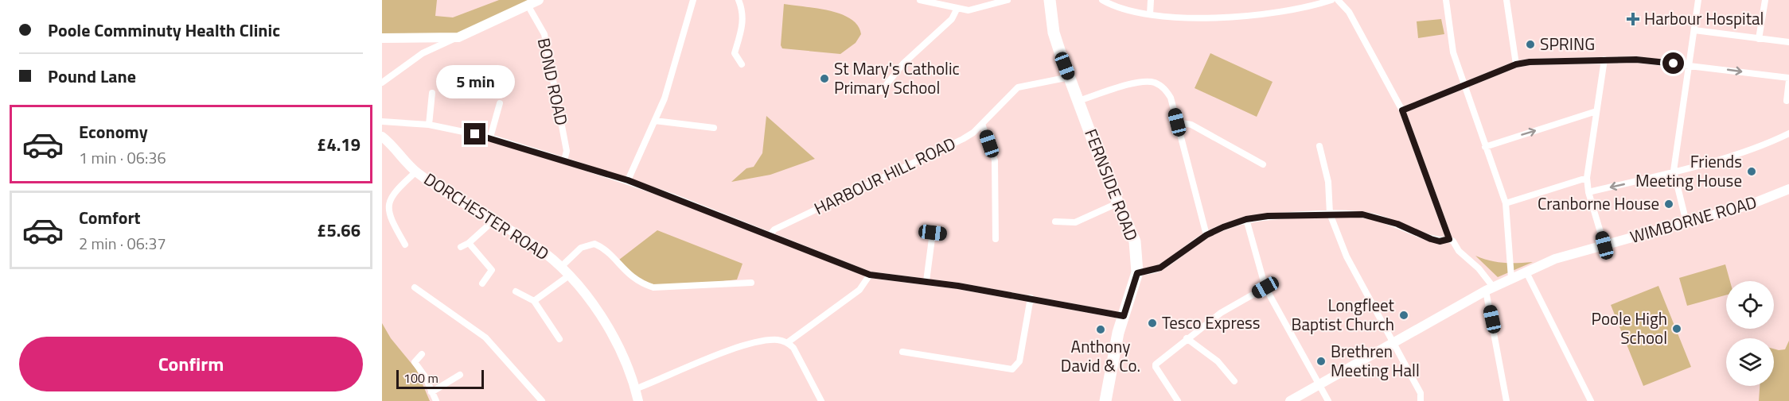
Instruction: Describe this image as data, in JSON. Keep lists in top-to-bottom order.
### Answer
{
  "streets": {
    "highway": ["FERNSIDE ROAD"],
    "main road": ["DORCHESTER ROAD", "WIMBORNE ROAD"],
    "street": ["BOND ROAD", "HARBOUR HILL ROAD"]
  },
  "crossings": [
    ["HARBOUR HILL ROAD", "FERNSIDE ROAD"]
  ],
  "places": {
    "health": ["Harbour Hospital"],
    "other": [
      "SPRING",
      "St Mary's Catholic Primary School",
      "Friends Meeting House",
      "Cranborne House",
      "Longfleet Baptist Church",
      "Tesco Express",
      "Poole High School",
      "Anthony David & Co.",
      "Brethren Meeting Hall"
    ]
  },
  "scale_bar": "100 m",
  "page": {
    "banner": ["Poole Comminuty Health Clinic", "Pound Lane"],
    "bubble": "5 min",
    "list": [
      {
        "name": "Economy",
        "note": "1 min · 06:36",
        "value": "£4.19"
      },
      {
        "name": "Comfort",
        "note": "2 min · 06:37",
        "value": "£5.66"
      }
    ],
    "buttons": "Confirm",
    "scale": "100 m"
  }
}
